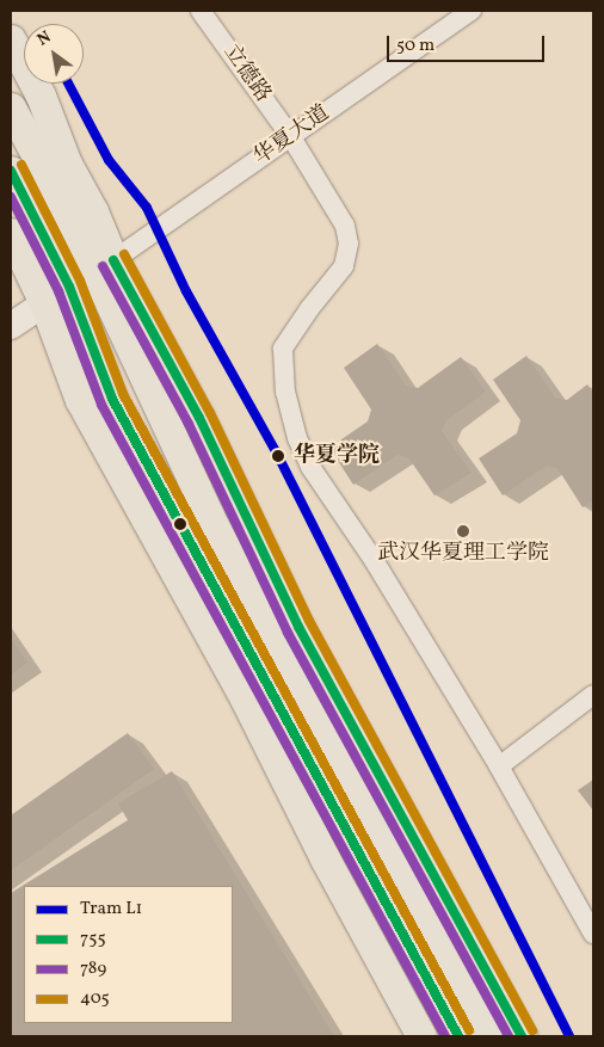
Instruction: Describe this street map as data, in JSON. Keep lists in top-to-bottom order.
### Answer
{
  "streets": {
    "street": ["立德路", "华夏大道"]
  },
  "crossings": [
    ["立德路", "华夏大道"]
  ],
  "places": ["华夏学院", "武汉华夏理工学院"],
  "lines": [
    "tram line L1",
    "transit line 405",
    "transit line 755",
    "transit line 789"
  ],
  "legend": [
    "Tram L1",
    "755",
    "789",
    "405"
  ],
  "scale_bar": "50 m",
  "north": "top left"
}
